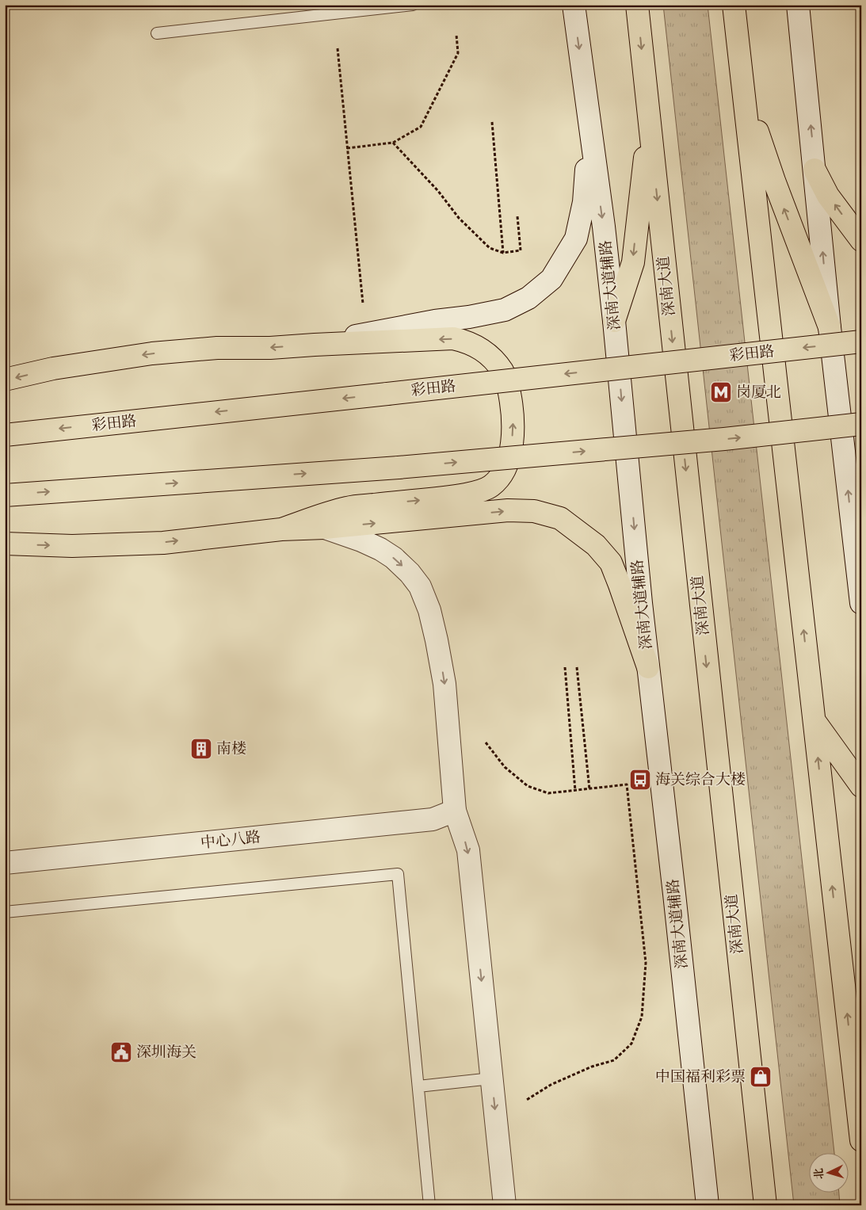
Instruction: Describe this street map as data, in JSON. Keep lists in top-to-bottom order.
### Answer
{
  "streets": {
    "main road": [
      "深南大道辅路",
      "深南大道",
      "彩田路",
      "中心八路"
    ]
  },
  "places": {
    "metro station": ["岗厦北"],
    "building": ["南楼"],
    "bus stop": ["海关综合大楼"],
    "public building": ["深圳海关"],
    "shop": ["中国福利彩票"]
  },
  "north": "left"
}
